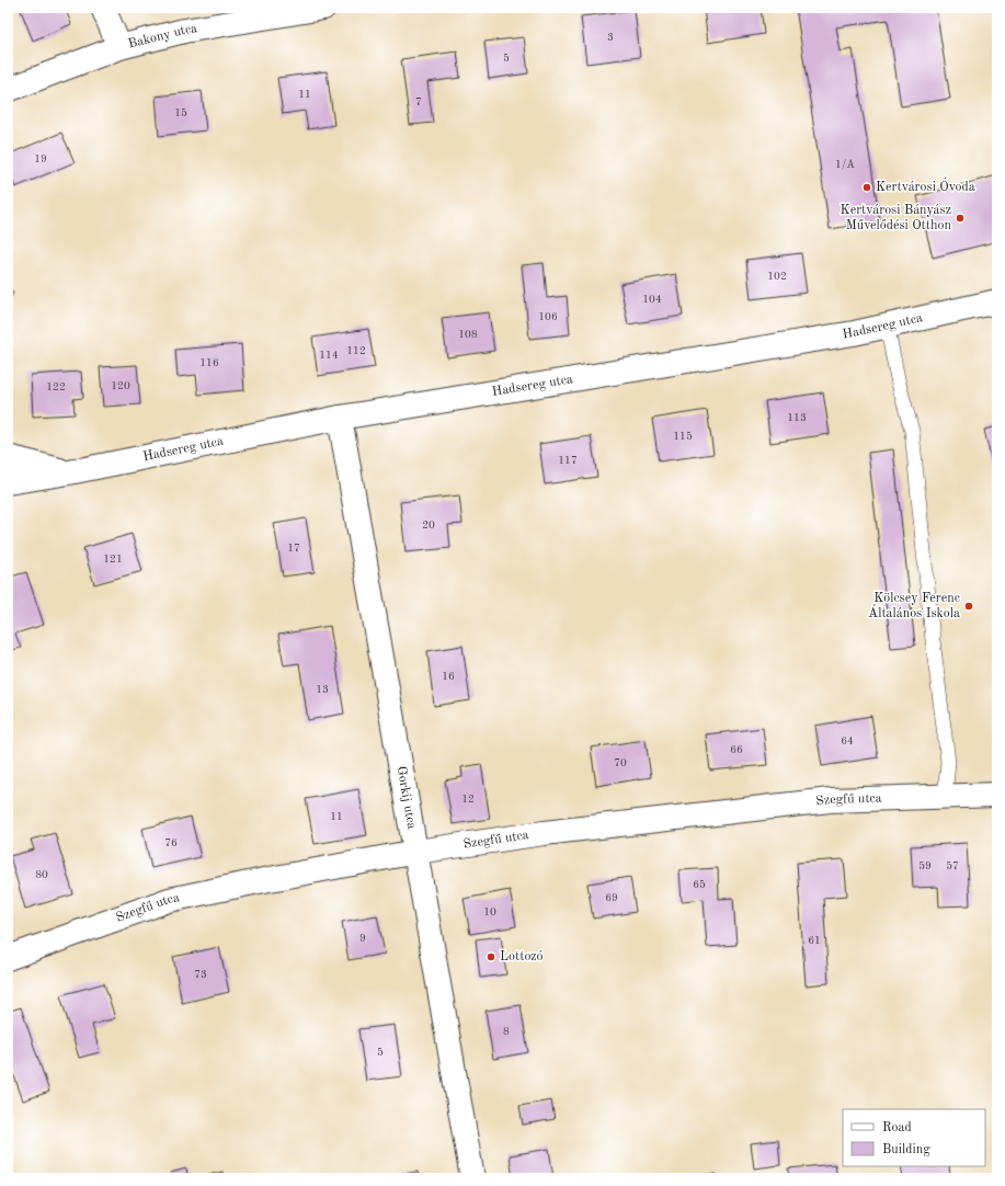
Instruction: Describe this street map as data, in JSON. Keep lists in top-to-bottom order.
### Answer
{
  "streets": {
    "street": [
      "Bakony utca",
      "Hadsereg utca",
      "Gorkij utca",
      "Szegfű utca"
    ]
  },
  "crossings": [
    ["Hadsereg utca", "Gorkij utca"],
    ["Gorkij utca", "Szegfű utca"]
  ],
  "places": [
    "Kertvárosi Óvoda",
    "Kertvárosi Bányász Művelődési Otthon",
    "Kölcsey Ferenc Általános Iskola",
    "Lottozó"
  ],
  "house_numbers": [
    "3",
    "5",
    "11",
    "7",
    "15",
    "19",
    "1/A",
    "102",
    "104",
    "106",
    "108",
    "112",
    "114",
    "116",
    "120",
    "122",
    "113",
    "115",
    "117",
    "20",
    "17",
    "121",
    "16",
    "13",
    "64",
    "66",
    "70",
    "12",
    "11",
    "76",
    "59",
    "57",
    "80",
    "65",
    "69",
    "10",
    "9",
    "61",
    "73",
    "8",
    "5"
  ],
  "legend": ["Road", "Building"]
}
